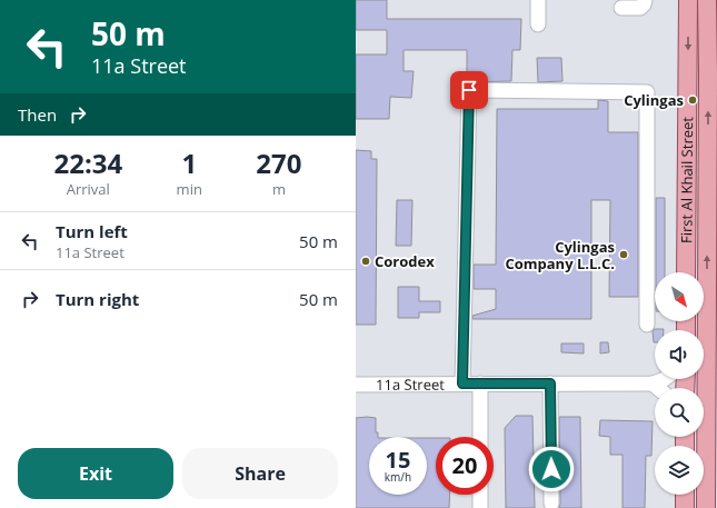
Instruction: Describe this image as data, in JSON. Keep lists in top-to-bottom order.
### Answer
{
  "streets": {
    "main road": ["First Al Khail Street"],
    "lane": ["11a Street"]
  },
  "places": ["Cylingas", "Cylingas Company L.L.C.", "Corodex"],
  "north": "bottom right",
  "page": {
    "turn": ["50 m", "11a Street"],
    "then": "Then",
    "eta": [
      "22:34",
      "Arrival",
      "1",
      "min",
      "270",
      "m"
    ],
    "list": [
      {
        "name": "Turn left",
        "note": "11a Street",
        "value": "50 m"
      },
      {
        "name": "Turn right",
        "value": "50 m"
      }
    ],
    "speed": "15 km/h",
    "limit": "20",
    "buttons": ["Exit", "Share"]
  }
}
